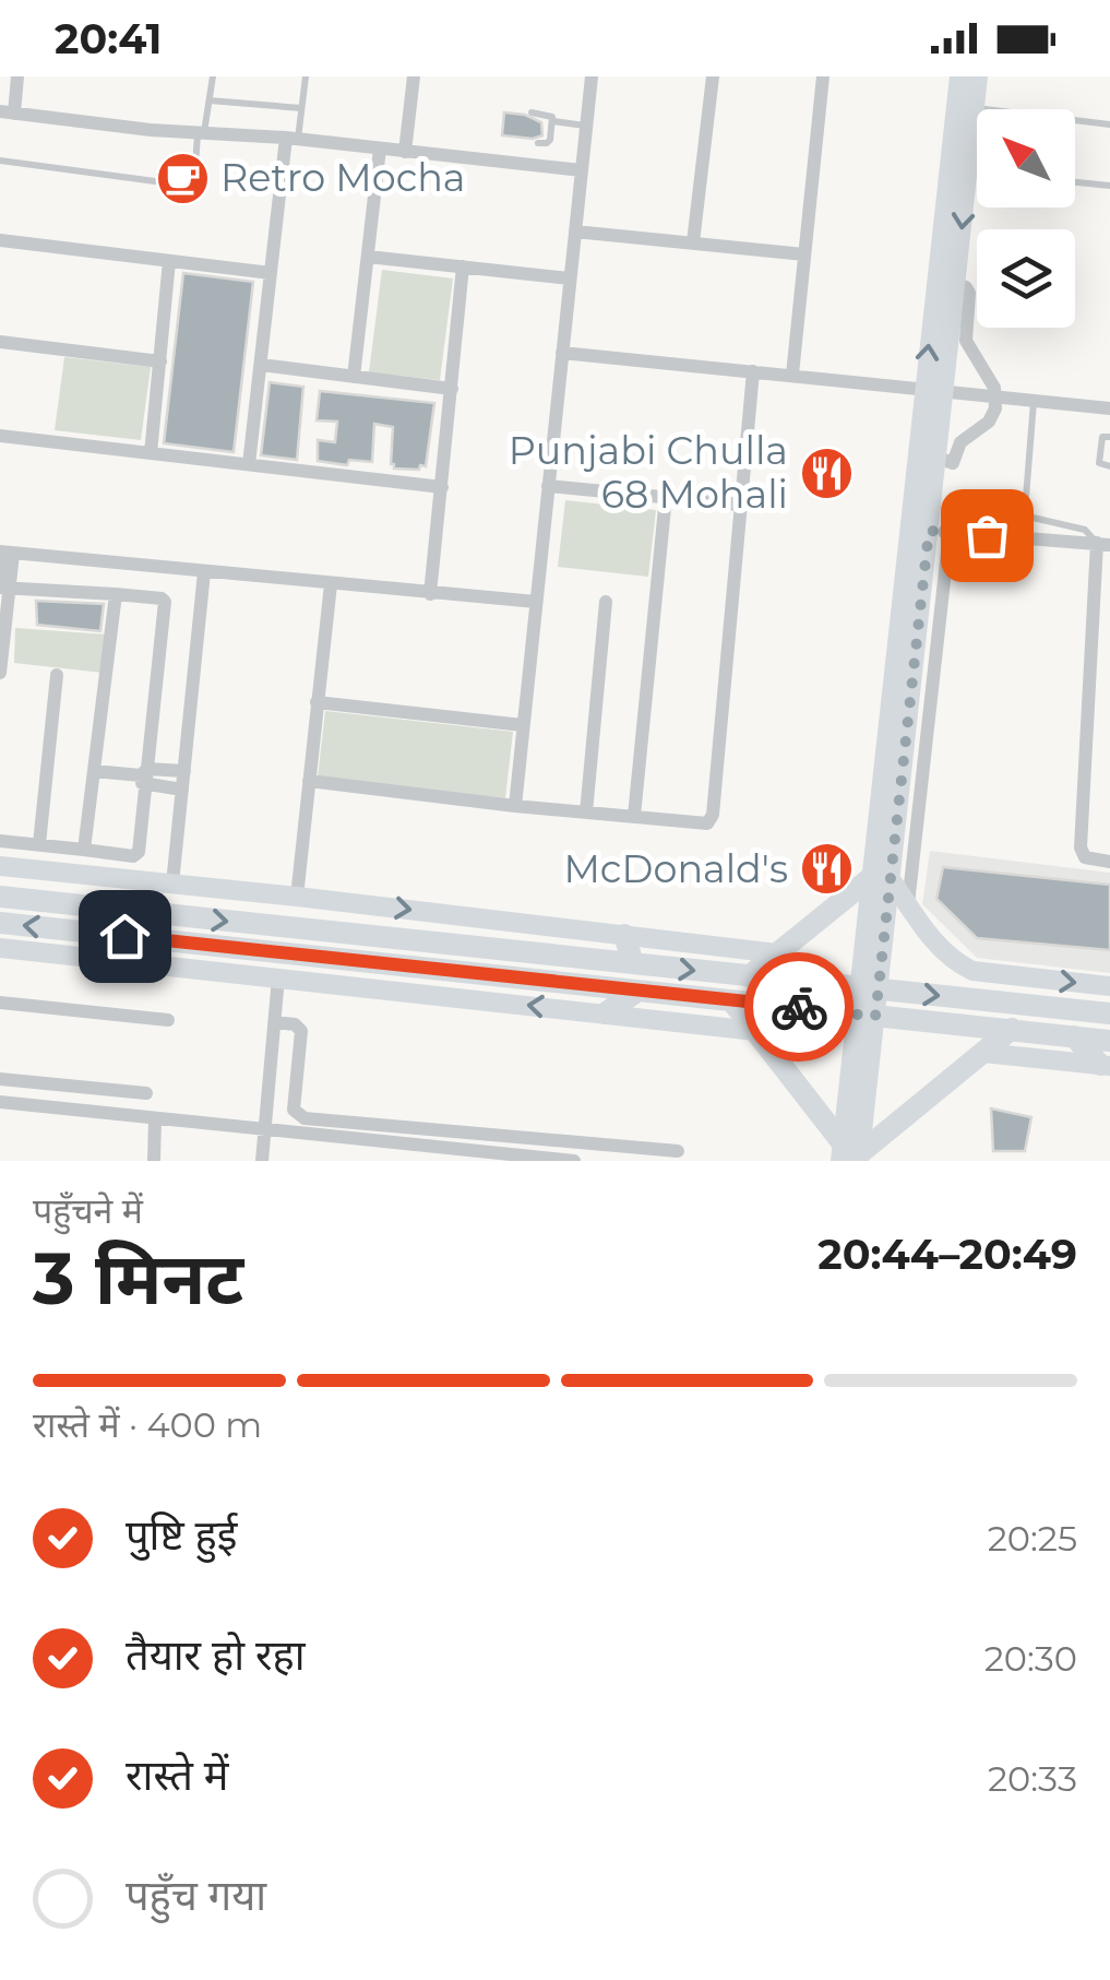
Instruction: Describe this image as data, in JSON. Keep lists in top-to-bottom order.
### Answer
{
  "places": {
    "cafe": ["Retro Mocha"],
    "restaurant": ["Punjabi Chulla 68 Mohali", "McDonald's"]
  },
  "north": "top left",
  "page": {
    "status": "20:41",
    "heading": ["3 मिनट", "पहुँचने में", "20:44–20:49"],
    "bar": "रास्ते में · 400 m",
    "list": [
      ["पुष्टि हुई", "20:25"],
      ["तैयार हो रहा", "20:30"],
      ["रास्ते में", "20:33"],
      "पहुँच गया"
    ]
  }
}
